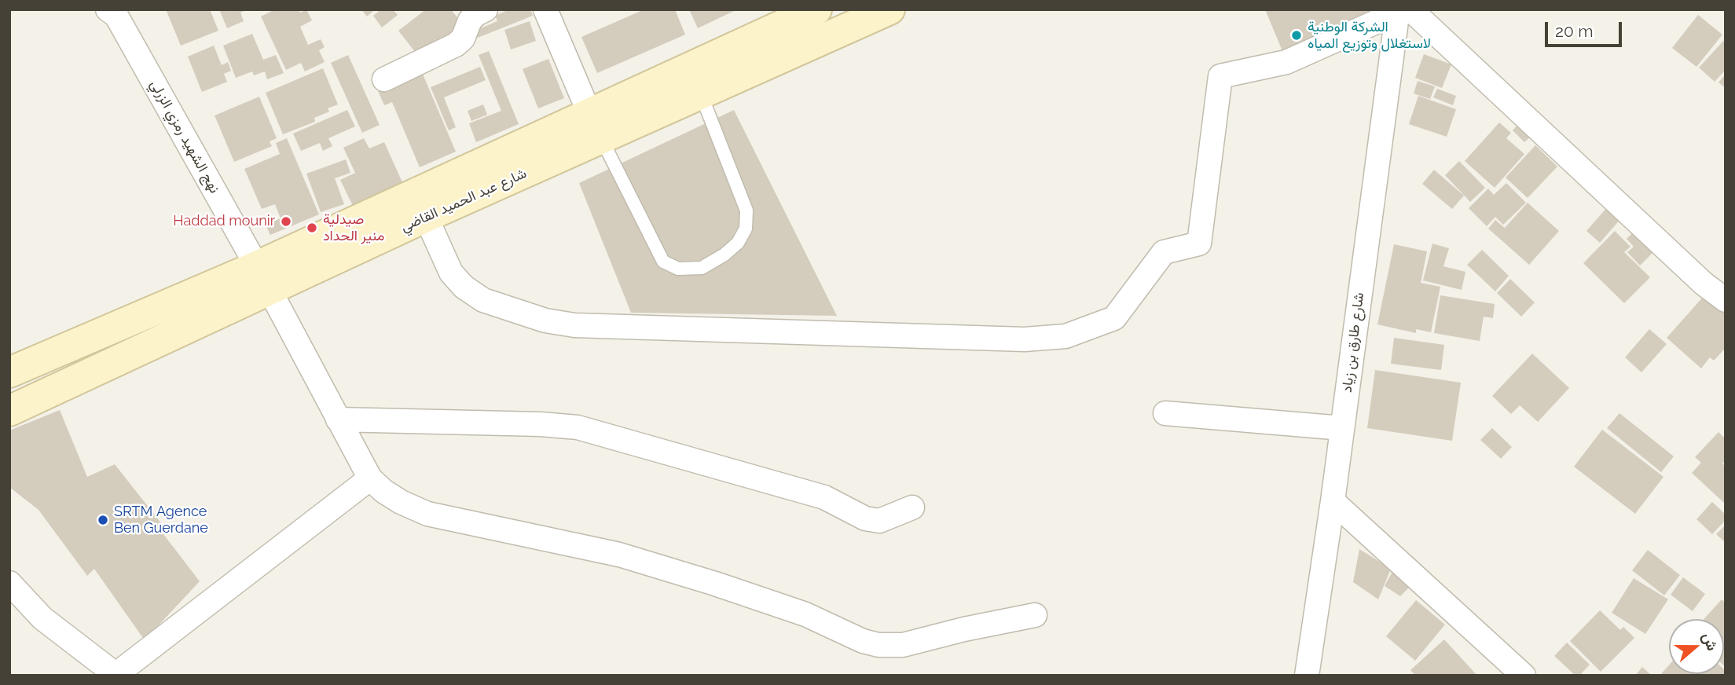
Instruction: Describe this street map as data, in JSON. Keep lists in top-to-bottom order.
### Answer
{
  "streets": {
    "main road": ["شارع عبد الحميد القاضي"],
    "street": ["نهج الشهيد رمزي الزرلي", "شارع طارق بن زياد"]
  },
  "crossings": [
    ["نهج الشهيد رمزي الزرلي", "شارع عبد الحميد القاضي"]
  ],
  "places": [
    "الشركة الوطنية لاستغلال وتوزيع المياه",
    "Haddad mounir",
    "صيدلية منير الحداد",
    "SRTM Agence Ben Guerdane"
  ],
  "scale_bar": "20 m",
  "north": "right"
}
